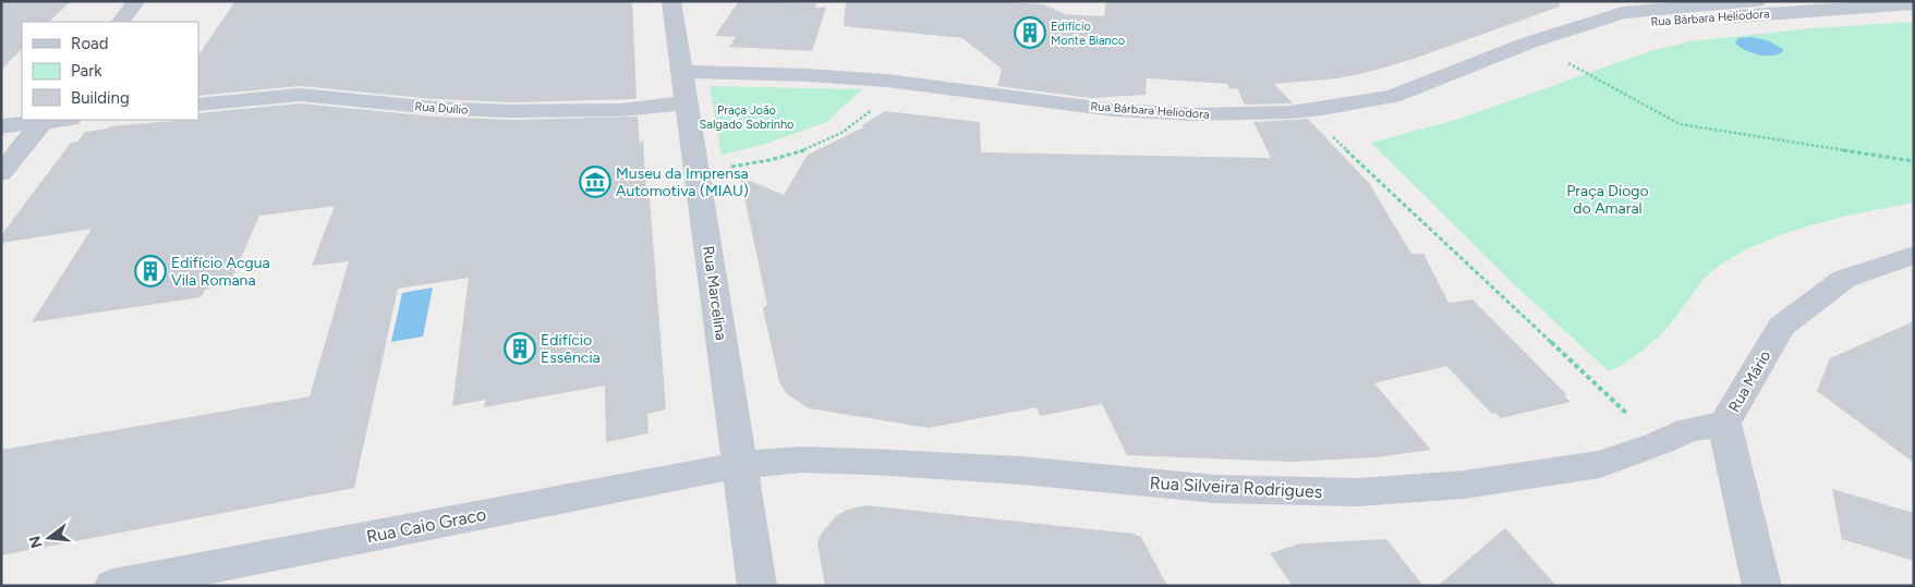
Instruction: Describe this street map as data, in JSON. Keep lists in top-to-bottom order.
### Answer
{
  "streets": {
    "street": [
      "Rua Bárbara Heliodora",
      "Rua Duílio",
      "Rua Marcelina",
      "Rua Mário",
      "Rua Silveira Rodrigues",
      "Rua Caio Graco"
    ]
  },
  "crossings": [
    ["Rua Bárbara Heliodora", "Rua Marcelina"],
    ["Rua Duílio", "Rua Marcelina"],
    ["Rua Marcelina", "Rua Silveira Rodrigues"],
    ["Rua Marcelina", "Rua Caio Graco"],
    ["Rua Mário", "Rua Silveira Rodrigues"],
    ["Rua Silveira Rodrigues", "Rua Caio Graco"]
  ],
  "parks": ["Praça João Salgado Sobrinho", "Praça Diogo do Amaral"],
  "places": {
    "building": ["Edifício Monte Bianco", "Edifício Acgua Vila Romana", "Edifício Essência"],
    "museum": ["Museu da Imprensa Automotiva (MIAU)"]
  },
  "legend": ["Road", "Park", "Building"],
  "north": "left"
}
